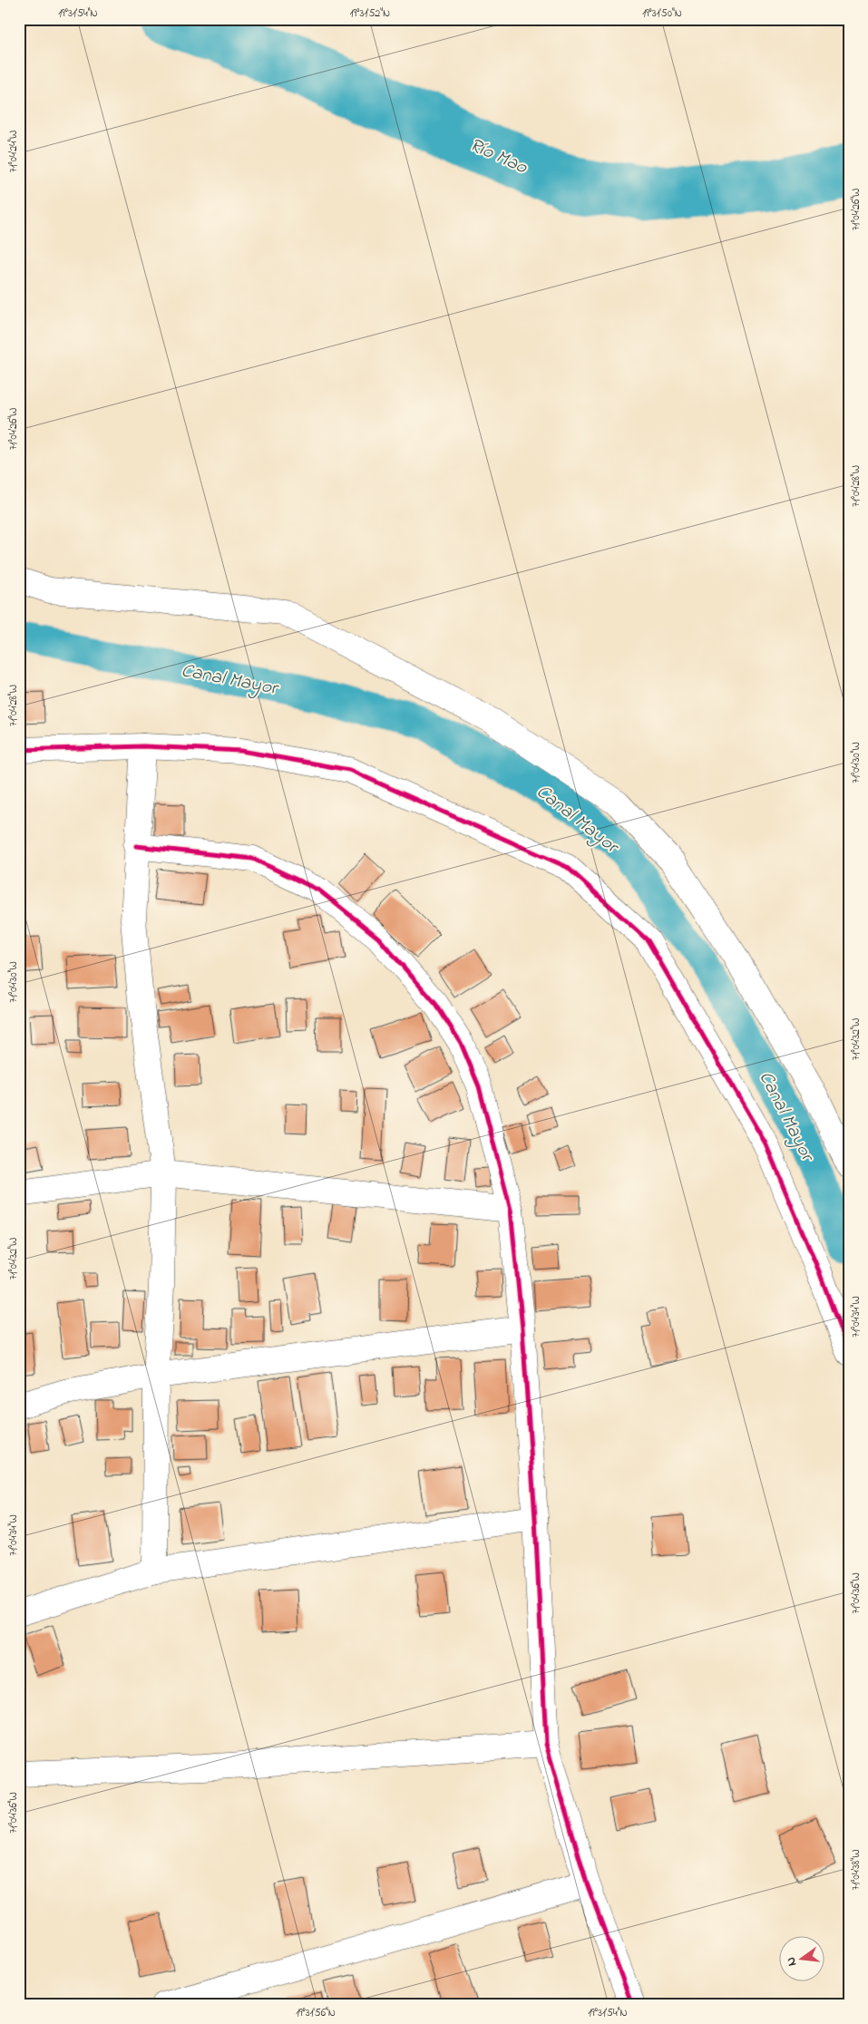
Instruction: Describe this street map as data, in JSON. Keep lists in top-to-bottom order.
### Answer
{
  "water": ["Río Mao", "Canal Mayor"],
  "north": "left",
  "coordinates": [
    "19°31'54\"N",
    "19°31'52\"N",
    "19°31'50\"N",
    "71°04'24\"W",
    "71°04'26\"W",
    "71°04'28\"W",
    "71°04'30\"W",
    "71°04'32\"W",
    "71°04'34\"W",
    "71°04'36\"W",
    "71°04'38\"W",
    "19°31'56\"N"
  ]
}
